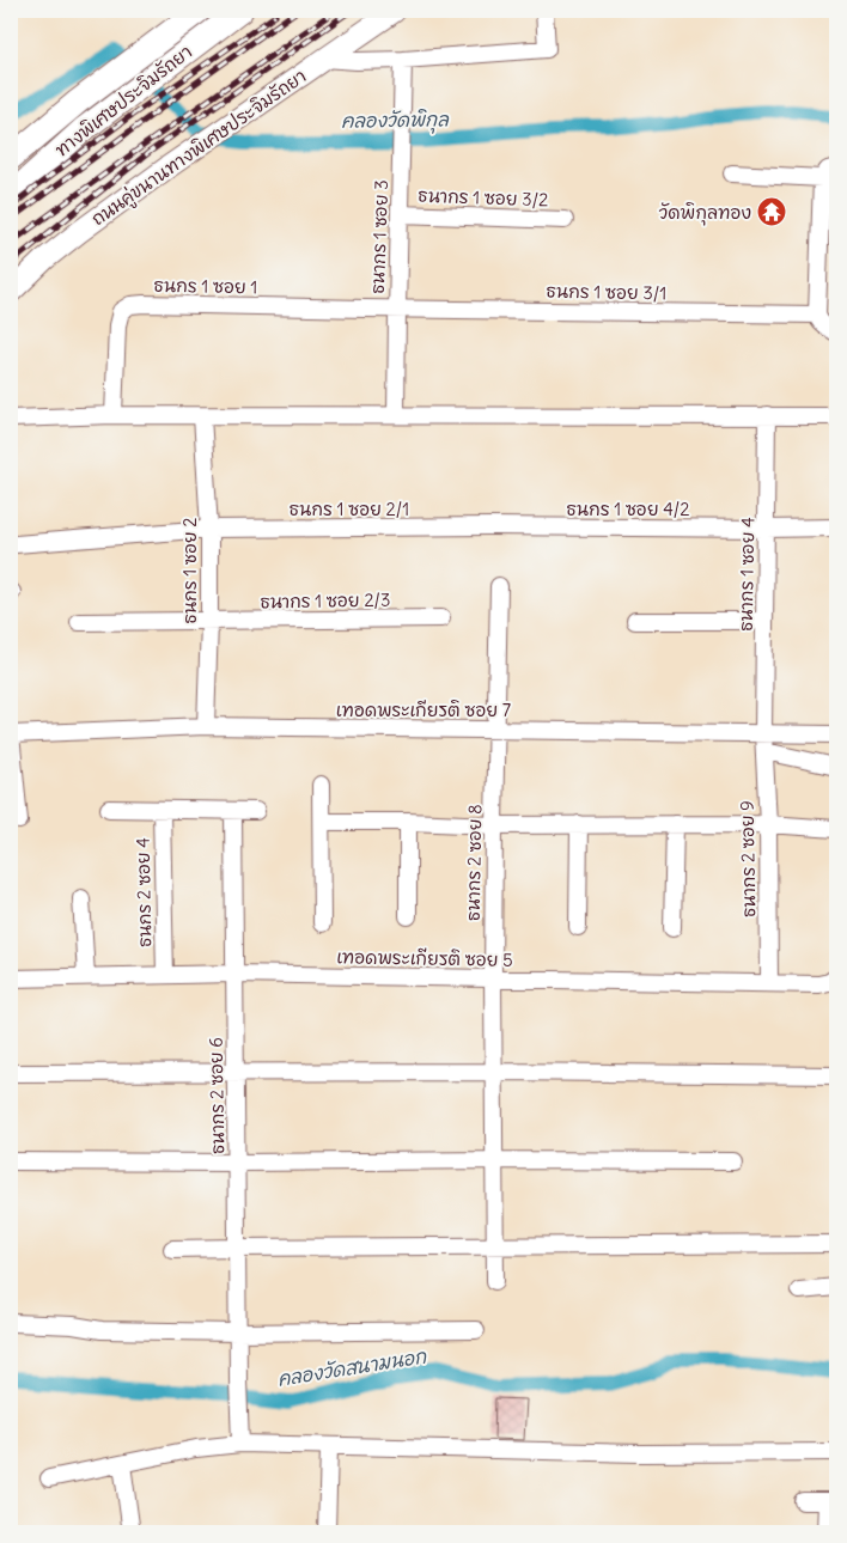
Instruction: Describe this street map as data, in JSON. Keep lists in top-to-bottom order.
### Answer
{
  "streets": {
    "highway": ["ทางพิเศษประจิมรัถยา"],
    "main road": ["ถนนคู่ขนานทางพิเศษประจิมรัถยา"],
    "street": [
      "ธนากร 1 ซอย 3/2",
      "ธนากร 1 ซอย 3",
      "ธนกร 1 ซอย 1",
      "ธนกร 1 ซอย 3/1",
      "ธนกร 1 ซอย 2/1",
      "ธนกร 1 ซอย 4/2",
      "ธนกร 1 ซอย 2",
      "ธนากร 1 ซอย 4",
      "ธนากร 1 ซอย 2/3",
      "เทอดพระเกียรติ ซอย 7",
      "ธนากร 2 ซอย 9",
      "ธนากร 2 ซอย 8",
      "ธนกร 2 ซอย 4",
      "เทอดพระเกียรติ ซอย 5",
      "ธนากร 2 ซอย 6"
    ]
  },
  "crossings": [
    ["ธนากร 1 ซอย 3/2", "ธนากร 1 ซอย 3"],
    ["ธนากร 1 ซอย 3", "ธนกร 1 ซอย 1"],
    ["ธนากร 1 ซอย 3", "ธนกร 1 ซอย 3/1"],
    ["ธนกร 1 ซอย 1", "ธนกร 1 ซอย 3/1"],
    ["ธนกร 1 ซอย 2/1", "ธนกร 1 ซอย 4/2"],
    ["ธนกร 1 ซอย 2/1", "ธนกร 1 ซอย 2"],
    ["ธนกร 1 ซอย 4/2", "ธนากร 1 ซอย 4"],
    ["ธนกร 1 ซอย 2", "ธนากร 1 ซอย 2/3"],
    ["ธนกร 1 ซอย 2", "เทอดพระเกียรติ ซอย 7"],
    ["ธนากร 1 ซอย 4", "เทอดพระเกียรติ ซอย 7"],
    ["ธนากร 1 ซอย 4", "ธนากร 2 ซอย 9"],
    ["เทอดพระเกียรติ ซอย 7", "ธนากร 2 ซอย 9"],
    ["เทอดพระเกียรติ ซอย 7", "ธนากร 2 ซอย 8"],
    ["ธนากร 2 ซอย 9", "เทอดพระเกียรติ ซอย 5"],
    ["ธนากร 2 ซอย 8", "เทอดพระเกียรติ ซอย 5"],
    ["ธนกร 2 ซอย 4", "เทอดพระเกียรติ ซอย 5"],
    ["เทอดพระเกียรติ ซอย 5", "ธนากร 2 ซอย 6"]
  ],
  "water": ["คลองวัดพิกุล", "คลองวัดสนามนอก"],
  "places": {
    "temple": ["วัดพิกุลทอง"]
  }
}
